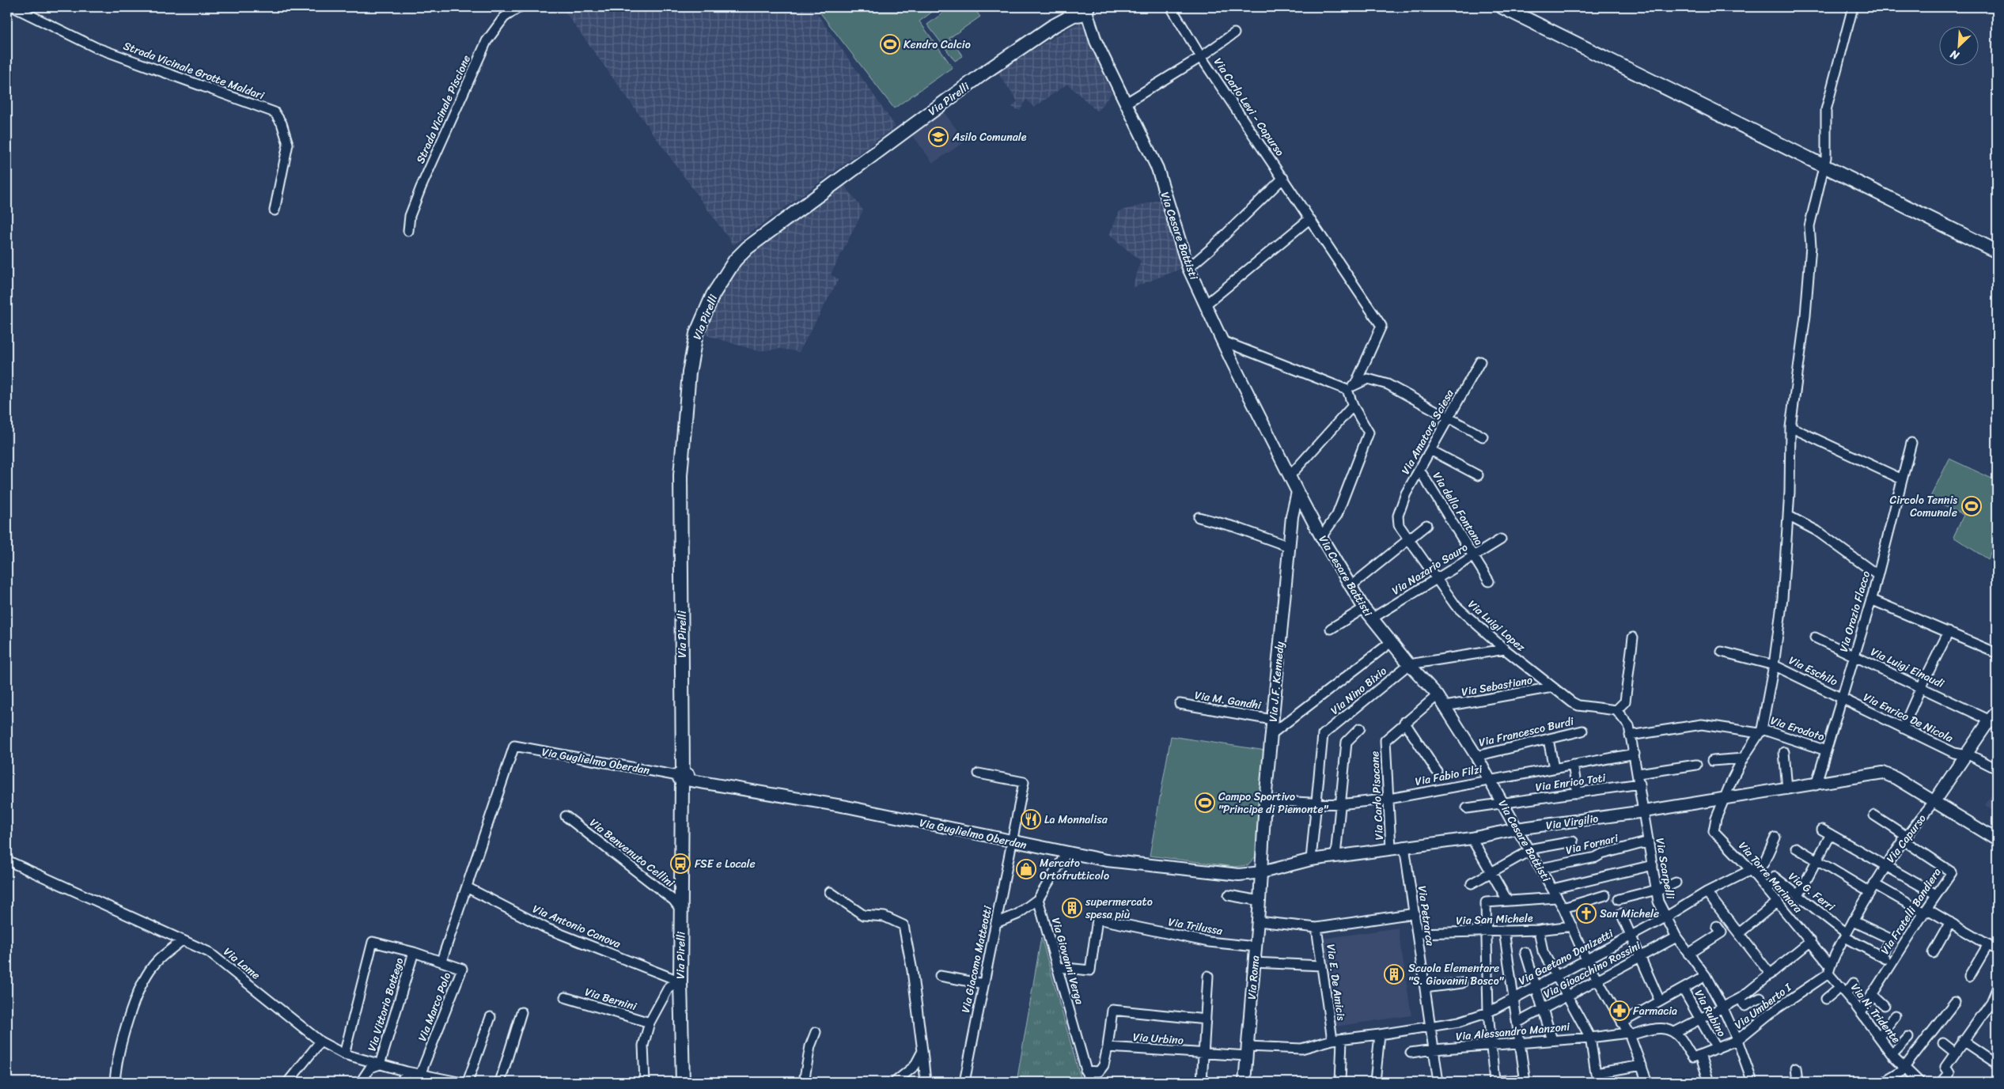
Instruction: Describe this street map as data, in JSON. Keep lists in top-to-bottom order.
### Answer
{
  "streets": {
    "main road": ["Via Pirelli"],
    "street": [
      "Strada Vicinale Grotte Maldari",
      "Via Carlo Levi - Capurso",
      "Strada Vicinale Piscione",
      "Via Cesare Battisti",
      "Via Amatore Sciesa",
      "Via della Fontana",
      "Via Nazario Sauro",
      "Via Orazio Flacco",
      "Via Luigi Lopez",
      "Via Luigi Einaudi",
      "Via Eschilo",
      "Via J.F. Kennedy",
      "Via Sebastiano",
      "Via Nino Bixio",
      "Via M. Gandhi",
      "Via Enrico De Nicola",
      "Via Erodoto",
      "Via Francesco Burdi",
      "Via Guglielmo Oberdan",
      "Via Fabio Filzi",
      "Via Enrico Toti",
      "Via Carlo Pisacane",
      "Via Virgilio",
      "Via Capurso",
      "Via Fornari",
      "Via Benvenuto Cellini",
      "Via Scarpelli",
      "Via Torre Marinara",
      "Via G. Ferri",
      "Via Fratelli Bandiera",
      "Via Petrarca",
      "Via San Michele",
      "Via Antonio Canova",
      "Via Trilussa",
      "Via Gaetano Donizetti",
      "Via Giacomo Matteotti",
      "Via Giovanni Verga",
      "Via Lame",
      "Via Gioacchino Rossini",
      "Via Roma",
      "Via E. De Amicis",
      "Via Bernini",
      "Via Vittorio Bottego",
      "Via Umberto I",
      "Via Marco Polo",
      "Via Rubino",
      "Via N. Tridente",
      "Via Alessandro Manzoni",
      "Via Urbino"
    ]
  },
  "crossings": [
    ["Via Pirelli", "Via Cesare Battisti"],
    ["Via Pirelli", "Via Guglielmo Oberdan"],
    ["Via Pirelli", "Via Benvenuto Cellini"],
    ["Via Pirelli", "Via Antonio Canova"],
    ["Via Cesare Battisti", "Via Nazario Sauro"],
    ["Via Cesare Battisti", "Via J.F. Kennedy"],
    ["Via Cesare Battisti", "Via Sebastiano"],
    ["Via Cesare Battisti", "Via Nino Bixio"],
    ["Via Cesare Battisti", "Via Francesco Burdi"],
    ["Via Cesare Battisti", "Via Fabio Filzi"],
    ["Via Cesare Battisti", "Via Enrico Toti"],
    ["Via Cesare Battisti", "Via Carlo Pisacane"],
    ["Via Cesare Battisti", "Via Virgilio"],
    ["Via Cesare Battisti", "Via Fornari"],
    ["Via Cesare Battisti", "Via San Michele"],
    ["Via Cesare Battisti", "Via Gaetano Donizetti"],
    ["Via Cesare Battisti", "Via Gioacchino Rossini"],
    ["Via Cesare Battisti", "Via Alessandro Manzoni"],
    ["Via Amatore Sciesa", "Via della Fontana"],
    ["Via Amatore Sciesa", "Via Luigi Lopez"],
    ["Via della Fontana", "Via Nazario Sauro"],
    ["Via Nazario Sauro", "Via Luigi Lopez"],
    ["Via Orazio Flacco", "Via Luigi Einaudi"],
    ["Via Orazio Flacco", "Via Eschilo"],
    ["Via Orazio Flacco", "Via Enrico De Nicola"],
    ["Via Orazio Flacco", "Via Erodoto"],
    ["Via Orazio Flacco", "Via Virgilio"],
    ["Via Luigi Lopez", "Via Sebastiano"],
    ["Via Luigi Lopez", "Via Scarpelli"],
    ["Via Luigi Einaudi", "Via Capurso"],
    ["Via Eschilo", "Via Enrico De Nicola"],
    ["Via J.F. Kennedy", "Via M. Gandhi"],
    ["Via J.F. Kennedy", "Via Guglielmo Oberdan"],
    ["Via J.F. Kennedy", "Via Fabio Filzi"],
    ["Via J.F. Kennedy", "Via Virgilio"],
    ["Via J.F. Kennedy", "Via Roma"],
    ["Via Nino Bixio", "Via Fabio Filzi"],
    ["Via Enrico De Nicola", "Via Capurso"],
    ["Via Erodoto", "Via Scarpelli"],
    ["Via Guglielmo Oberdan", "Via Virgilio"],
    ["Via Guglielmo Oberdan", "Via Giacomo Matteotti"],
    ["Via Guglielmo Oberdan", "Via Roma"],
    ["Via Guglielmo Oberdan", "Via Marco Polo"],
    ["Via Fabio Filzi", "Via Carlo Pisacane"],
    ["Via Fabio Filzi", "Via Scarpelli"],
    ["Via Enrico Toti", "Via Scarpelli"],
    ["Via Carlo Pisacane", "Via Virgilio"],
    ["Via Virgilio", "Via Capurso"],
    ["Via Virgilio", "Via Scarpelli"],
    ["Via Virgilio", "Via Torre Marinara"],
    ["Via Virgilio", "Via Petrarca"],
    ["Via Virgilio", "Via Roma"],
    ["Via Capurso", "Via Torre Marinara"],
    ["Via Capurso", "Via G. Ferri"],
    ["Via Capurso", "Via Fratelli Bandiera"],
    ["Via Capurso", "Via Umberto I"],
    ["Via Capurso", "Via N. Tridente"],
    ["Via Fornari", "Via Scarpelli"],
    ["Via Scarpelli", "Via Gaetano Donizetti"],
    ["Via Scarpelli", "Via Gioacchino Rossini"],
    ["Via Scarpelli", "Via Umberto I"],
    ["Via Torre Marinara", "Via G. Ferri"],
    ["Via Torre Marinara", "Via Gaetano Donizetti"],
    ["Via Torre Marinara", "Via Umberto I"],
    ["Via Torre Marinara", "Via N. Tridente"],
    ["Via G. Ferri", "Via Fratelli Bandiera"],
    ["Via Fratelli Bandiera", "Via N. Tridente"],
    ["Via Petrarca", "Via San Michele"],
    ["Via Petrarca", "Via Gaetano Donizetti"],
    ["Via Petrarca", "Via Alessandro Manzoni"],
    ["Via Antonio Canova", "Via Marco Polo"],
    ["Via Trilussa", "Via Giovanni Verga"],
    ["Via Trilussa", "Via Roma"],
    ["Via Lame", "Via Vittorio Bottego"],
    ["Via Lame", "Via Marco Polo"],
    ["Via Roma", "Via Urbino"],
    ["Via Vittorio Bottego", "Via Marco Polo"],
    ["Via Umberto I", "Via Rubino"],
    ["Via Umberto I", "Via N. Tridente"]
  ],
  "places": {
    "sports": ["Kendro Calcio", "Circolo Tennis Comunale", "Campo Sportivo \"Principe di Piemonte\""],
    "school or university": ["Asilo Comunale"],
    "restaurant": ["La Monnalisa"],
    "bus stop": ["FSE e Locale"],
    "shop": ["Mercato Ortofrutticolo"],
    "building": ["supermercato spesa più", "Scuola Elementare \"S. Giovanni Bosco\""],
    "church": ["San Michele"],
    "pharmacy": ["Farmacia"]
  },
  "north": "bottom left"
}
